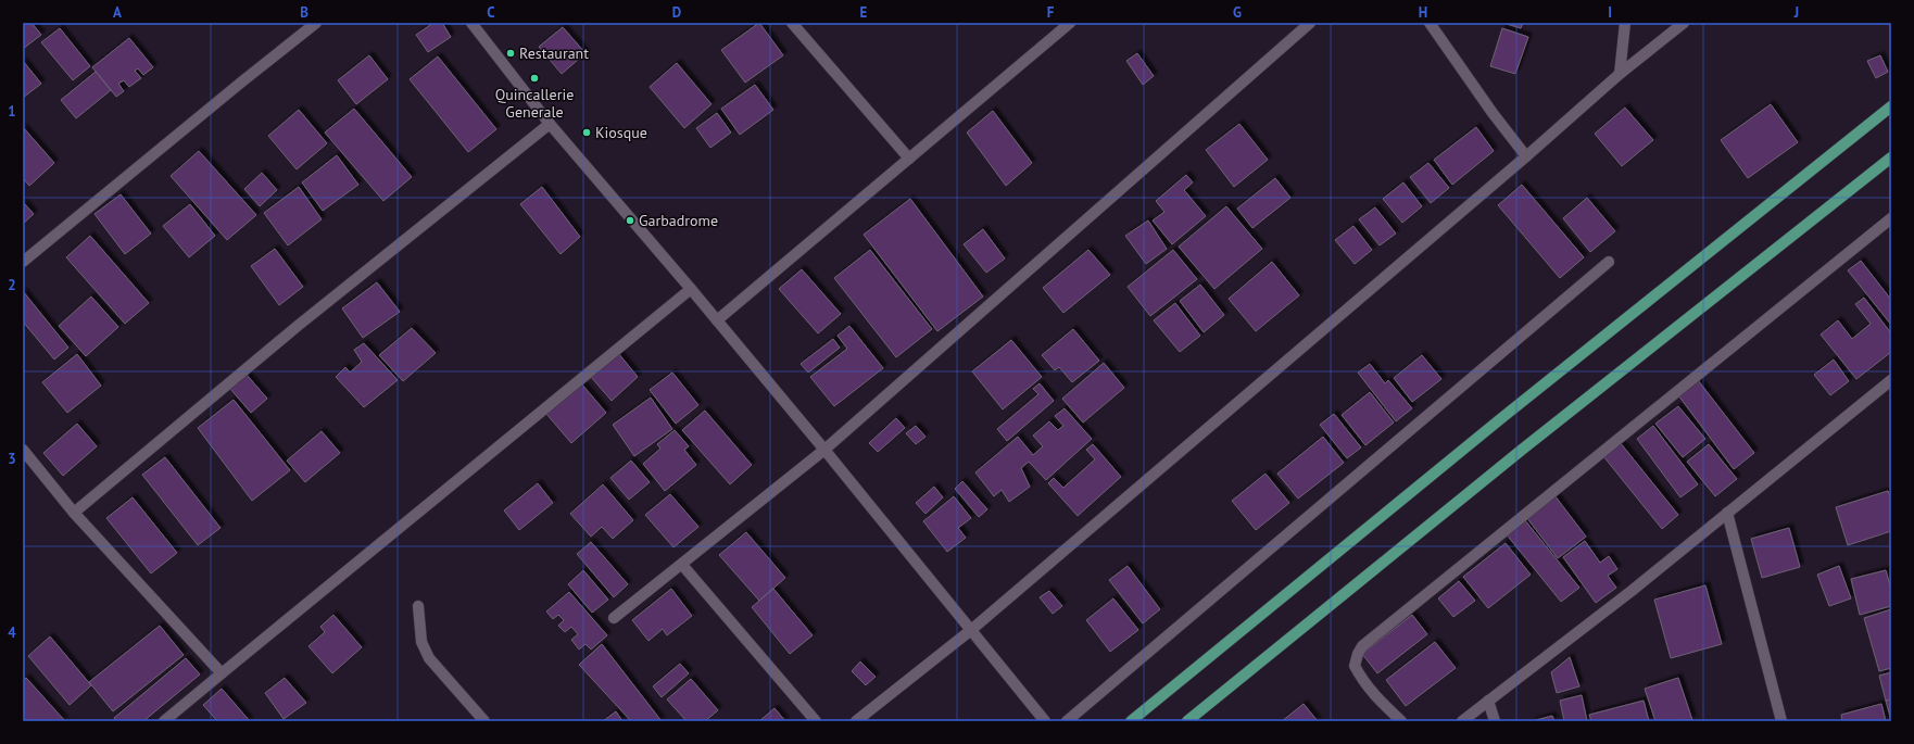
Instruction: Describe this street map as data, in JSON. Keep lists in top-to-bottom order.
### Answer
{
  "places": [
    "Restaurant",
    "Quincallerie Generale",
    "Kiosque",
    "Garbadrome"
  ],
  "grid": {
    "columns": [
      "A",
      "B",
      "C",
      "D",
      "E",
      "F",
      "G",
      "H",
      "I",
      "J"
    ],
    "rows": [
      "1",
      "2",
      "3",
      "4"
    ]
  }
}
